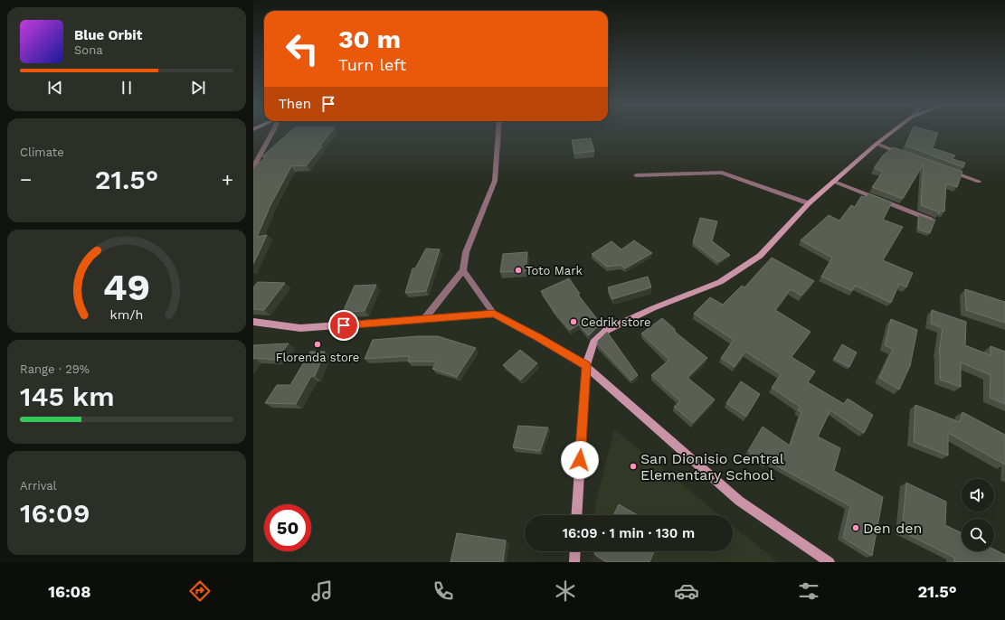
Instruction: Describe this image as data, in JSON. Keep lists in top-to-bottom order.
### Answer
{
  "places": [
    "Toto Mark",
    "Cedrik store",
    "Florenda store",
    "San Dionisio Central Elementary School",
    "Den den"
  ],
  "page": {
    "turn": ["30 m", "Turn left"],
    "song": ["Blue Orbit", "Sona"],
    "then": "Then",
    "tile": [
      "Climate",
      ["Range · 29%", "145 km"],
      ["Arrival", "16:09"]
    ],
    "heat": ["−", "21.5°", "+"],
    "limit": "50",
    "trip": "16:09 · 1 min · 130 m",
    "tabs": ["16:08", "21.5°"],
    "gauge": ["49", "km/h"]
  }
}
